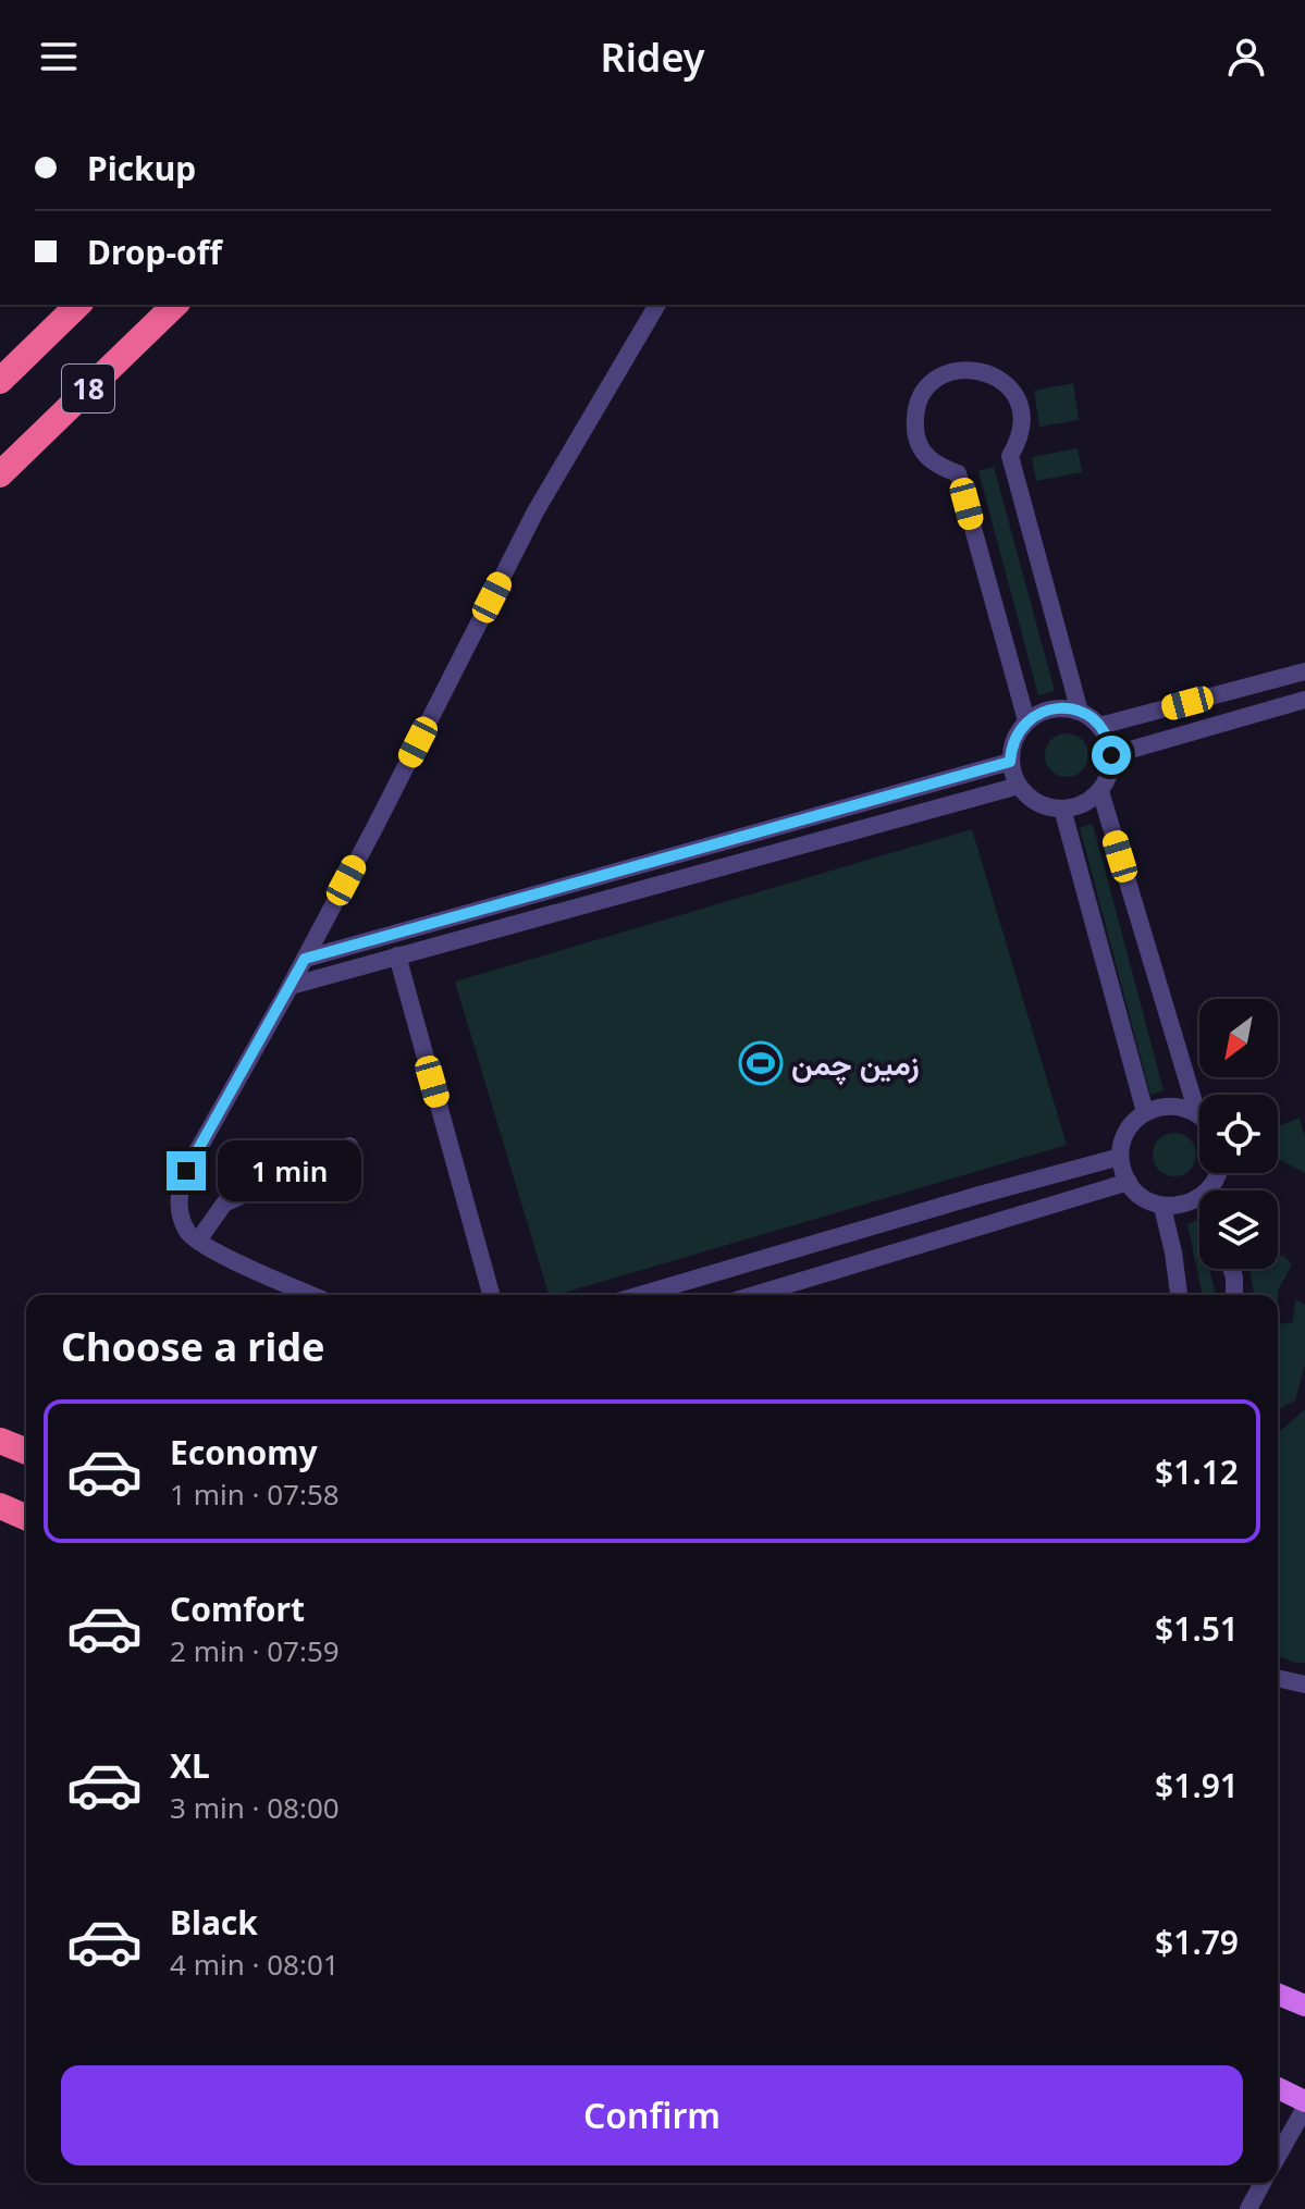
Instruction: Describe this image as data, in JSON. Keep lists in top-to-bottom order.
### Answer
{
  "streets": {
    "highway": ["18"]
  },
  "places": {
    "sports": ["زمین چمن"]
  },
  "north": "bottom left",
  "page": {
    "header": "Ridey",
    "banner": ["Pickup", "Drop-off"],
    "bubble": "1 min",
    "heading": "Choose a ride",
    "list": [
      {
        "name": "Economy",
        "note": "1 min · 07:58",
        "value": "$1.12"
      },
      {
        "name": "Comfort",
        "note": "2 min · 07:59",
        "value": "$1.51"
      },
      {
        "name": "XL",
        "note": "3 min · 08:00",
        "value": "$1.91"
      },
      {
        "name": "Black",
        "note": "4 min · 08:01",
        "value": "$1.79"
      }
    ],
    "buttons": "Confirm"
  }
}
